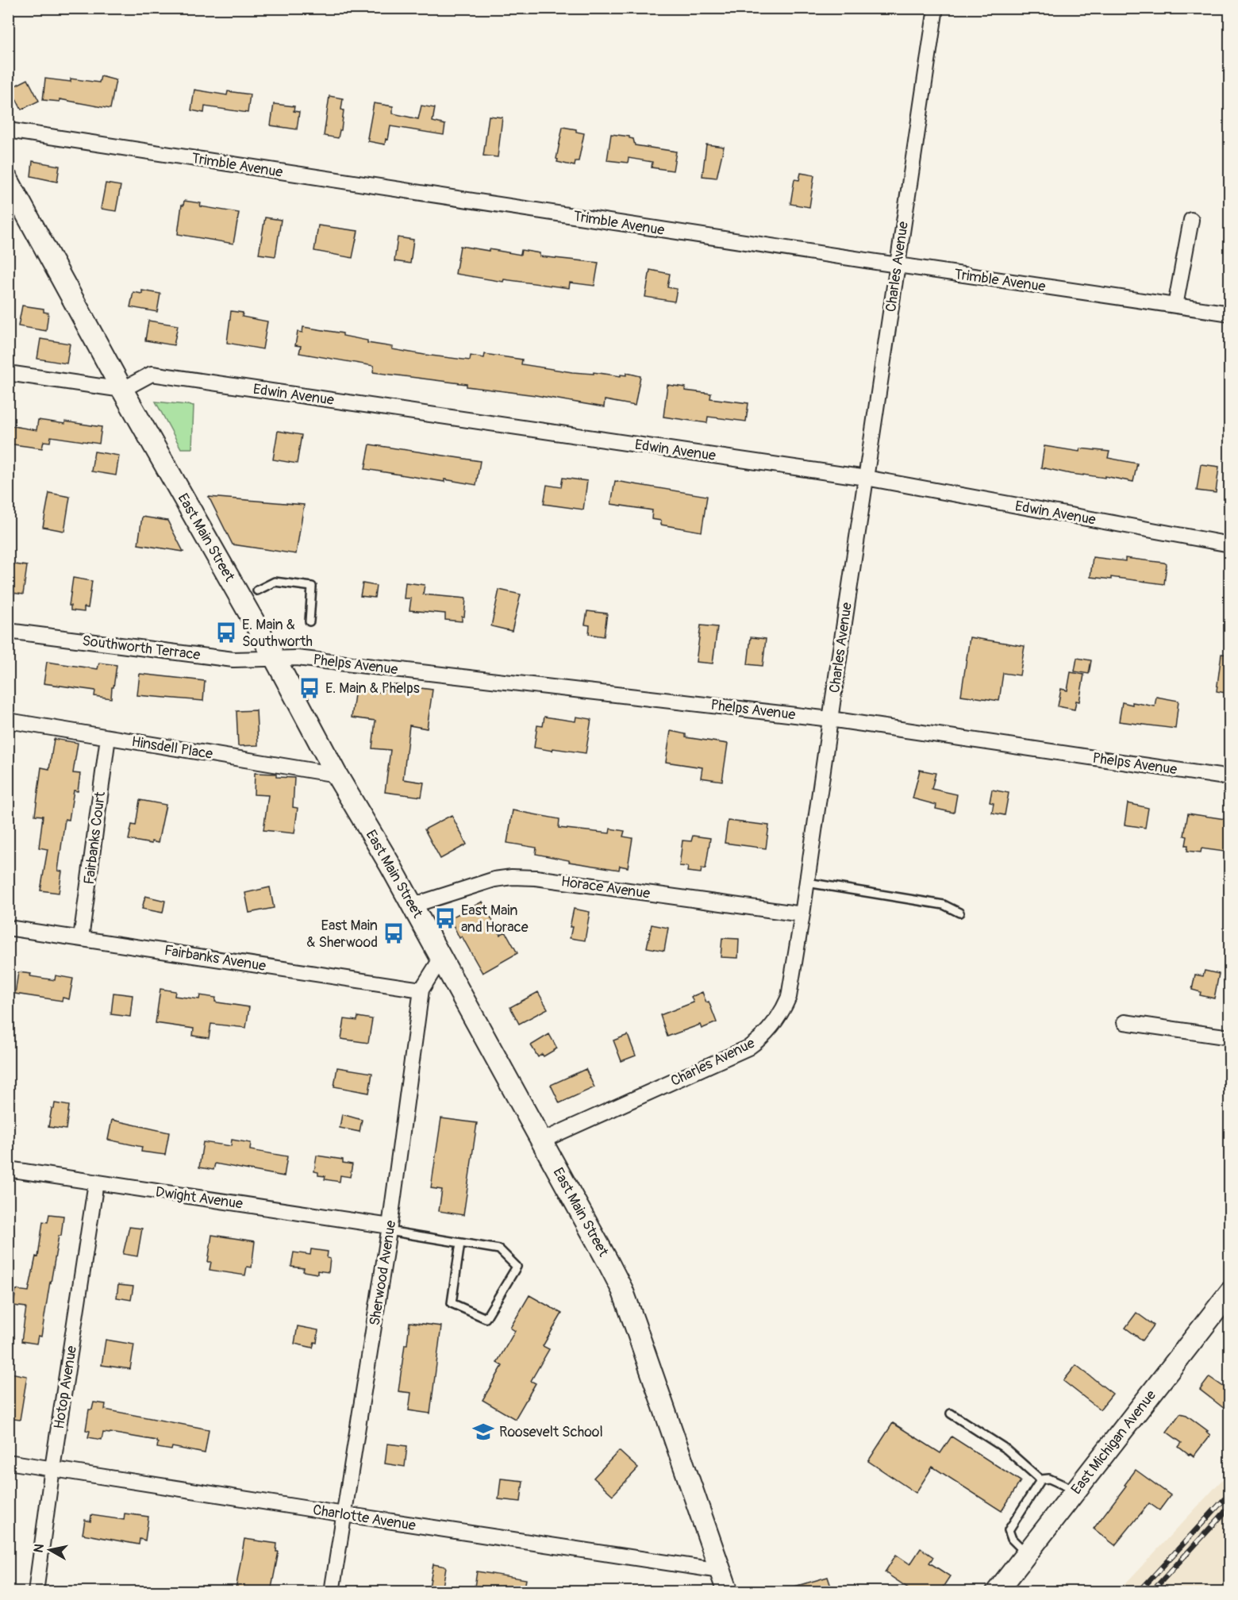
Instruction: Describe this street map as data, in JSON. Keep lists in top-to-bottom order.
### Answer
{
  "streets": {
    "street": [
      "Trimble Avenue",
      "Charles Avenue",
      "Edwin Avenue",
      "East Main Street",
      "Southworth Terrace",
      "Phelps Avenue",
      "Hinsdell Place",
      "Fairbanks Court",
      "Horace Avenue",
      "Fairbanks Avenue",
      "Dwight Avenue",
      "Sherwood Avenue",
      "Hotop Avenue",
      "East Michigan Avenue",
      "Charlotte Avenue"
    ]
  },
  "crossings": [
    ["Trimble Avenue", "Charles Avenue"],
    ["Charles Avenue", "Edwin Avenue"],
    ["Charles Avenue", "East Main Street"],
    ["Charles Avenue", "Phelps Avenue"],
    ["Charles Avenue", "Horace Avenue"],
    ["Edwin Avenue", "East Main Street"],
    ["East Main Street", "Southworth Terrace"],
    ["East Main Street", "Phelps Avenue"],
    ["East Main Street", "Hinsdell Place"],
    ["East Main Street", "Horace Avenue"],
    ["East Main Street", "Sherwood Avenue"],
    ["East Main Street", "Charlotte Avenue"],
    ["Southworth Terrace", "Phelps Avenue"],
    ["Hinsdell Place", "Fairbanks Court"],
    ["Fairbanks Court", "Fairbanks Avenue"],
    ["Fairbanks Avenue", "Sherwood Avenue"],
    ["Dwight Avenue", "Sherwood Avenue"],
    ["Dwight Avenue", "Hotop Avenue"],
    ["Sherwood Avenue", "Charlotte Avenue"],
    ["Hotop Avenue", "Charlotte Avenue"]
  ],
  "places": {
    "bus stop": [
      "E. Main & Southworth",
      "E. Main & Phelps",
      "East Main and Horace",
      "East Main & Sherwood"
    ],
    "school or university": ["Roosevelt School"]
  },
  "north": "left"
}
